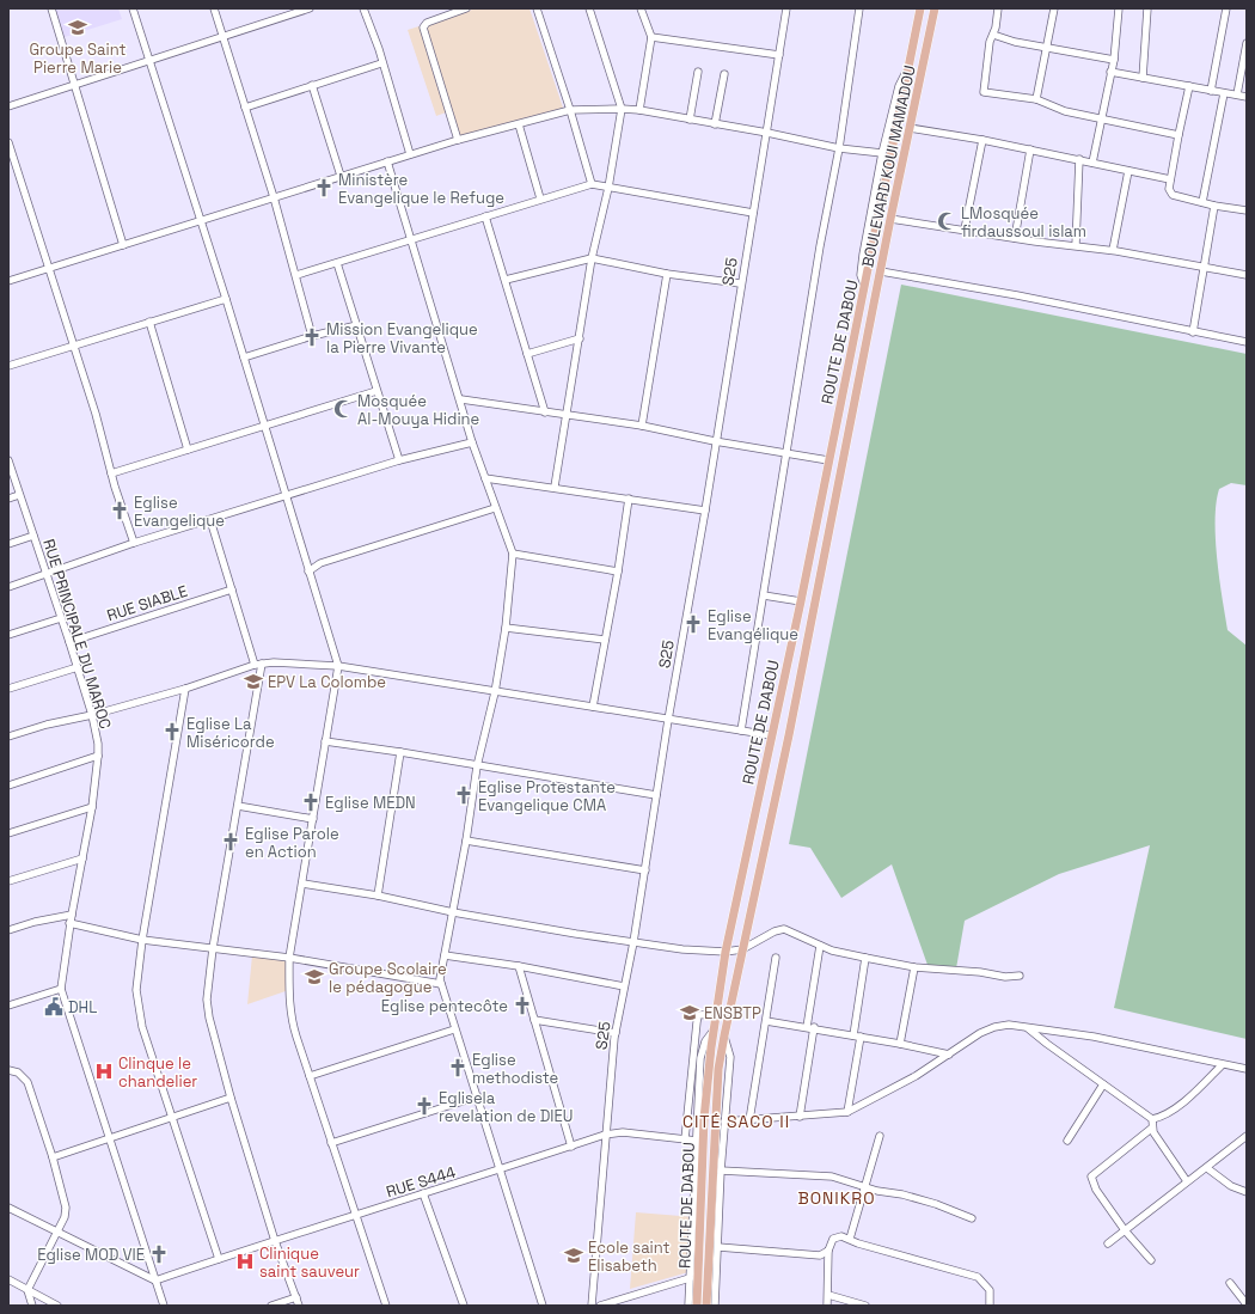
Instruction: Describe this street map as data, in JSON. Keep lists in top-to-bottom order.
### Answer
{
  "streets": {
    "main road": ["BOULEVARD KOUI MAMADOU", "ROUTE DE DABOU"],
    "street": [
      "S25",
      "RUE SIABLE",
      "RUE PRINCIPALE DU MAROC",
      "RUE S444"
    ]
  },
  "crossings": [
    ["BOULEVARD KOUI MAMADOU", "ROUTE DE DABOU"],
    ["S25", "RUE S444"],
    ["RUE SIABLE", "RUE PRINCIPALE DU MAROC"]
  ],
  "districts": ["CITÉ SACO II", "BONIKRO"],
  "places": {
    "school or university": [
      "Groupe Saint Pierre Marie",
      "EPV La Colombe",
      "Groupe Scolaire le pédagogue",
      "ENSBTP",
      "Ecole saint Elisabeth"
    ],
    "church": [
      "Ministère Evangelique le Refuge",
      "Mission Evangelique la Pierre Vivante",
      "Eglise Evangelique",
      "Eglise Evangélique",
      "Eglise La Miséricorde",
      "Eglise Protestante Evangelique CMA",
      "Eglise MEDN",
      "Eglise Parole en Action",
      "Eglise pentecôte",
      "Eglise methodiste",
      "Eglisela revelation de DIEU",
      "Eglise MOD VIE"
    ],
    "mosque": ["LMosquée firdaussoul islam", "Mosquée Al-Mouya Hidine"],
    "public building": ["DHL"],
    "hospital": ["Clinque le chandelier", "Clinique saint sauveur"]
  }
}
